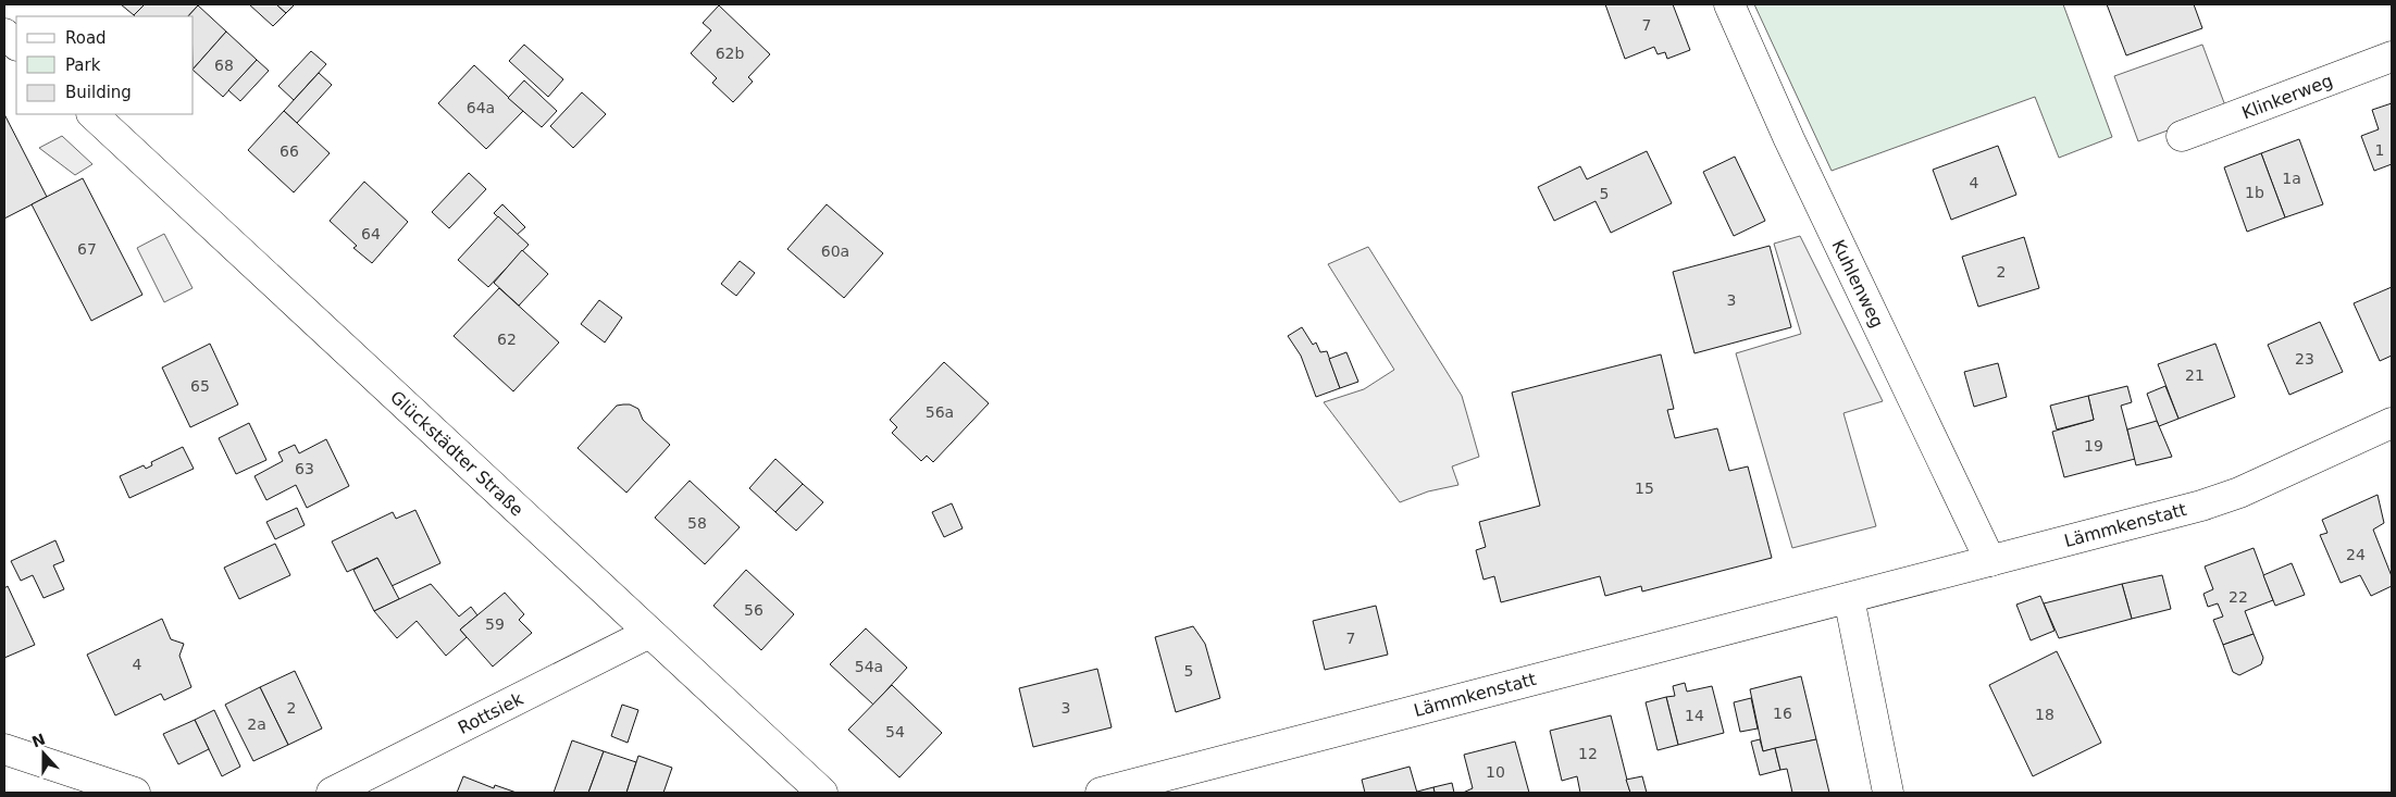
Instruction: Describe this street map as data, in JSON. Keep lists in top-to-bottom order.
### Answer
{
  "streets": {
    "street": [
      "Klinkerweg",
      "Kuhlenweg",
      "Glückstädter Straße",
      "Lämmkenstatt",
      "Rottsiek"
    ]
  },
  "crossings": [
    ["Kuhlenweg", "Lämmkenstatt"],
    ["Glückstädter Straße", "Rottsiek"]
  ],
  "house_numbers": [
    "7",
    "62b",
    "68",
    "64a",
    "1",
    "66",
    "1a",
    "4",
    "1b",
    "5",
    "64",
    "67",
    "60a",
    "2",
    "3",
    "62",
    "23",
    "21",
    "65",
    "56a",
    "19",
    "63",
    "15",
    "58",
    "24",
    "22",
    "56",
    "59",
    "7",
    "4",
    "54a",
    "5",
    "2",
    "3",
    "16",
    "18",
    "14",
    "2a",
    "54",
    "12",
    "10"
  ],
  "legend": ["Road", "Park", "Building"],
  "north": "top"
}
